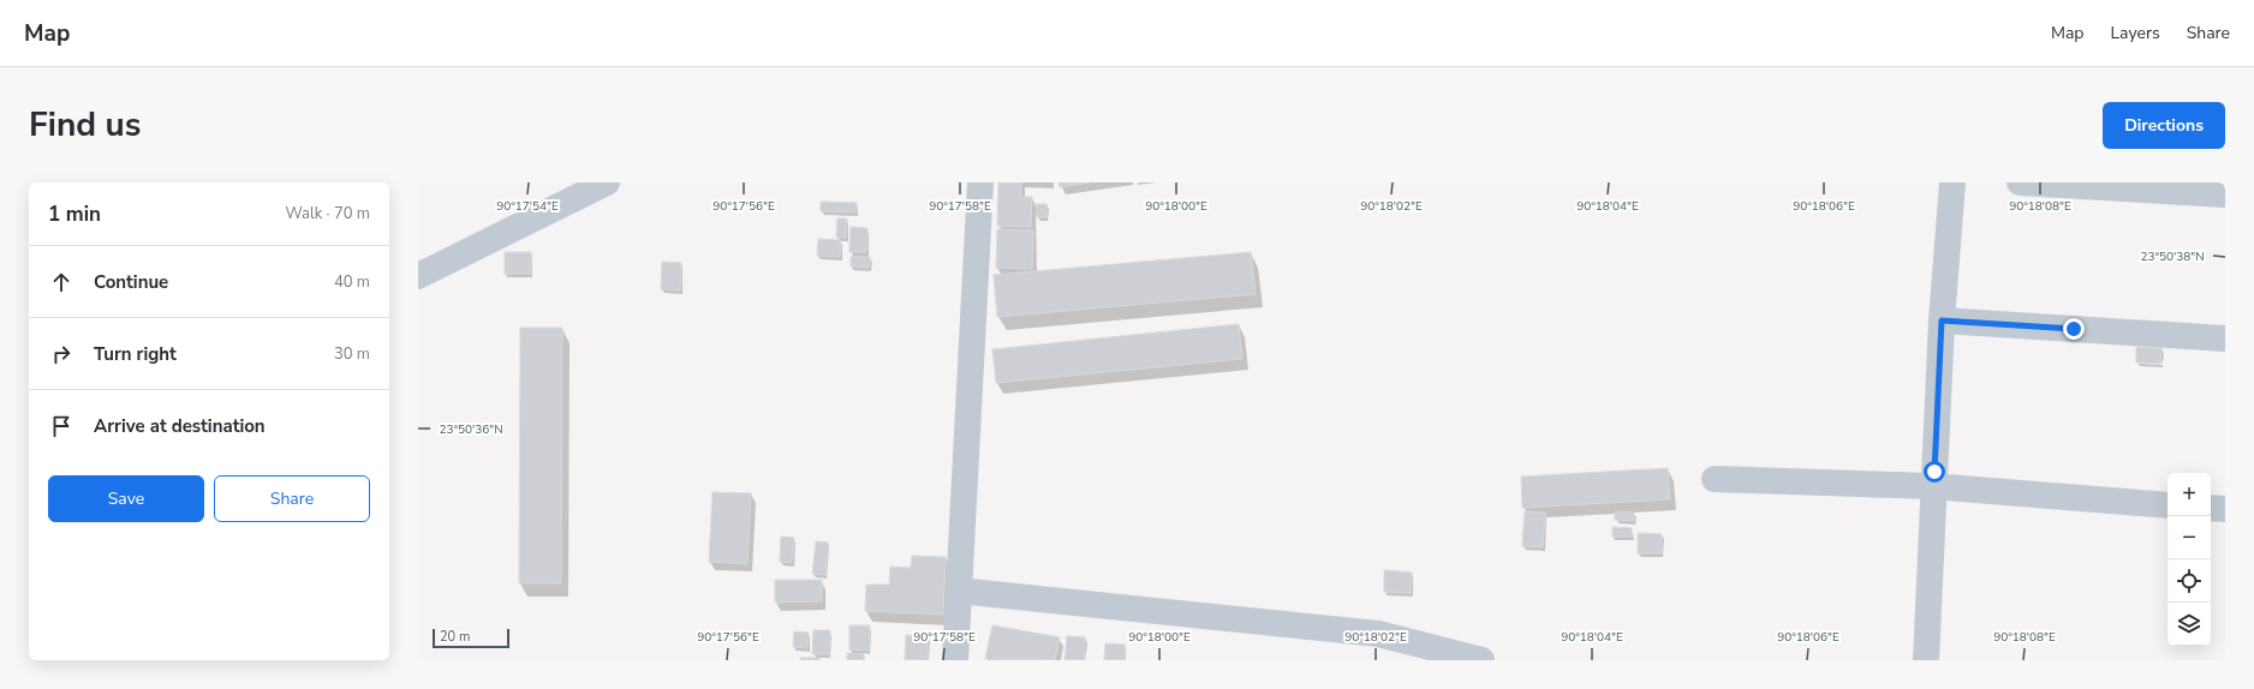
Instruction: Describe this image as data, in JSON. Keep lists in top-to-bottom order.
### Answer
{
  "scale_bar": "20 m",
  "page": {
    "header": "Map",
    "nav": ["Map", "Layers", "Share"],
    "title": "Find us",
    "buttons": [
      "Directions",
      ["Save", "Share"]
    ],
    "heading": ["1 min", "Walk · 70 m"],
    "list": [
      ["Continue", "40 m"],
      ["Turn right", "30 m"],
      "Arrive at destination"
    ],
    "map_buttons": ["+", "−"],
    "scale": "20 m"
  },
  "coordinates": [
    "90°17'54\"E",
    "90°17'56\"E",
    "90°17'58\"E",
    "90°18'00\"E",
    "90°18'02\"E",
    "90°18'04\"E",
    "90°18'06\"E",
    "90°18'08\"E",
    "23°50'38\"N",
    "23°50'36\"N"
  ]
}
